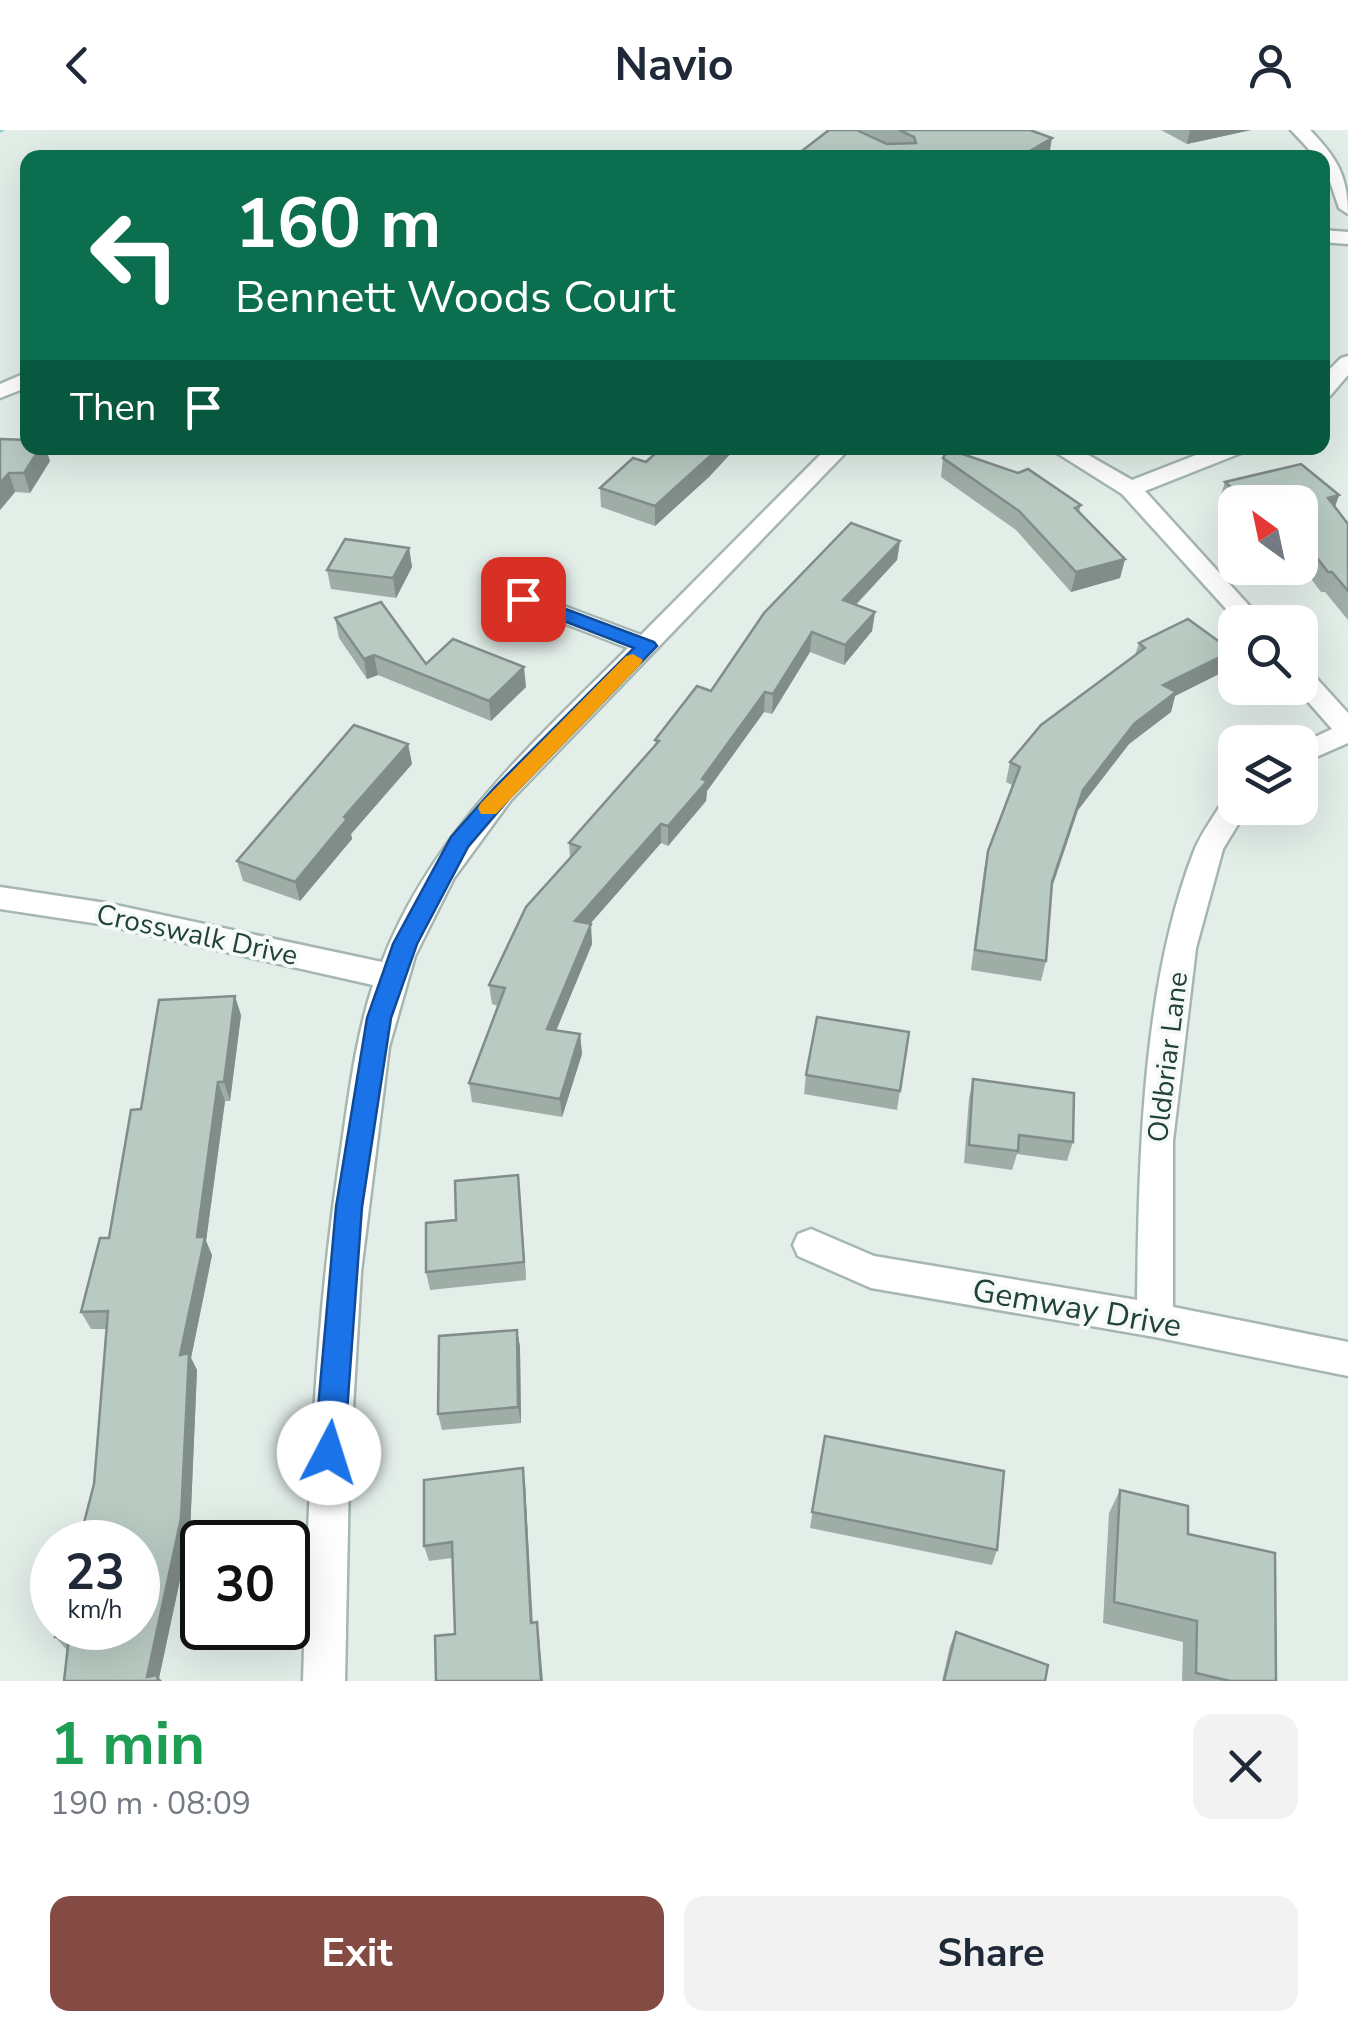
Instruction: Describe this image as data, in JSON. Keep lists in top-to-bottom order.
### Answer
{
  "streets": {
    "street": ["Crosswalk Drive", "Oldbriar Lane", "Gemway Drive"]
  },
  "crossings": [
    ["Oldbriar Lane", "Gemway Drive"]
  ],
  "north": "top left",
  "page": {
    "header": "Navio",
    "turn": ["160 m", "Bennett Woods Court"],
    "then": "Then",
    "speed": "23 km/h",
    "limit": "30",
    "heading": ["1 min", "190 m · 08:09"],
    "buttons": ["Exit", "Share"]
  }
}
